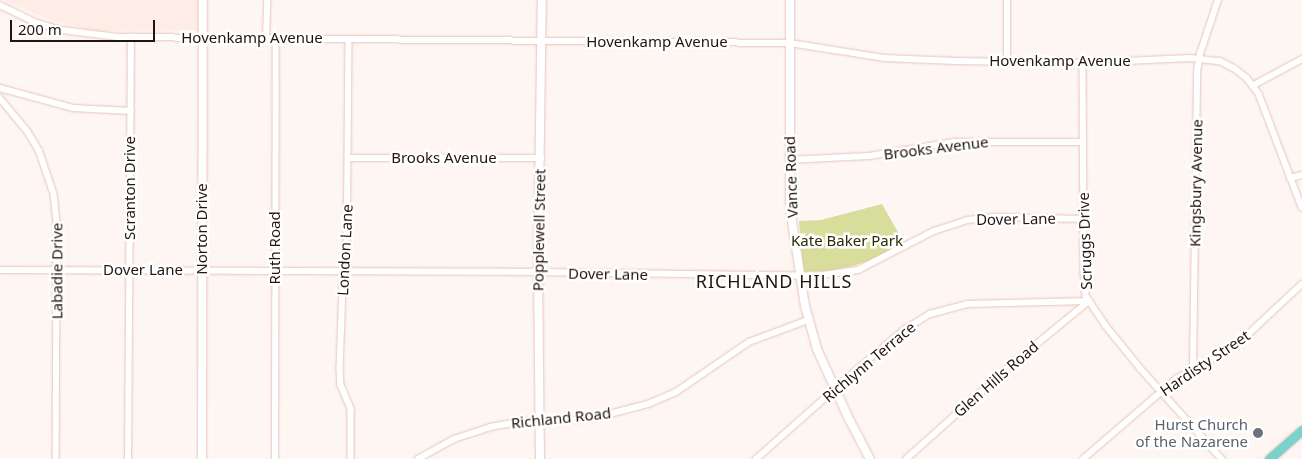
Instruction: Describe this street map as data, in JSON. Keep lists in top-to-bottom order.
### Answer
{
  "streets": {
    "street": [
      "Hovenkamp Avenue",
      "Brooks Avenue",
      "Vance Road",
      "Kingsbury Avenue",
      "Scranton Drive",
      "Dover Lane",
      "Norton Drive",
      "Popplewell Street",
      "Scruggs Drive",
      "Ruth Road",
      "London Lane",
      "Labadie Drive",
      "Richlynn Terrace",
      "Hardisty Street",
      "Glen Hills Road",
      "Richland Road"
    ]
  },
  "crossings": [
    ["Hovenkamp Avenue", "Vance Road"],
    ["Hovenkamp Avenue", "Kingsbury Avenue"],
    ["Hovenkamp Avenue", "Scranton Drive"],
    ["Hovenkamp Avenue", "Norton Drive"],
    ["Hovenkamp Avenue", "Popplewell Street"],
    ["Hovenkamp Avenue", "Scruggs Drive"],
    ["Hovenkamp Avenue", "Ruth Road"],
    ["Hovenkamp Avenue", "London Lane"],
    ["Brooks Avenue", "Vance Road"],
    ["Brooks Avenue", "Popplewell Street"],
    ["Brooks Avenue", "Scruggs Drive"],
    ["Brooks Avenue", "London Lane"],
    ["Vance Road", "Dover Lane"],
    ["Vance Road", "Richlynn Terrace"],
    ["Vance Road", "Richland Road"],
    ["Kingsbury Avenue", "Hardisty Street"],
    ["Scranton Drive", "Dover Lane"],
    ["Dover Lane", "Norton Drive"],
    ["Dover Lane", "Popplewell Street"],
    ["Dover Lane", "Scruggs Drive"],
    ["Dover Lane", "Ruth Road"],
    ["Dover Lane", "London Lane"],
    ["Dover Lane", "Labadie Drive"],
    ["Popplewell Street", "Richland Road"],
    ["Scruggs Drive", "Richlynn Terrace"],
    ["Scruggs Drive", "Hardisty Street"],
    ["Scruggs Drive", "Glen Hills Road"],
    ["Richlynn Terrace", "Glen Hills Road"]
  ],
  "districts": ["RICHLAND HILLS"],
  "parks": ["Kate Baker Park"],
  "places": ["Hurst Church of the Nazarene"],
  "scale_bar": "200 m"
}
